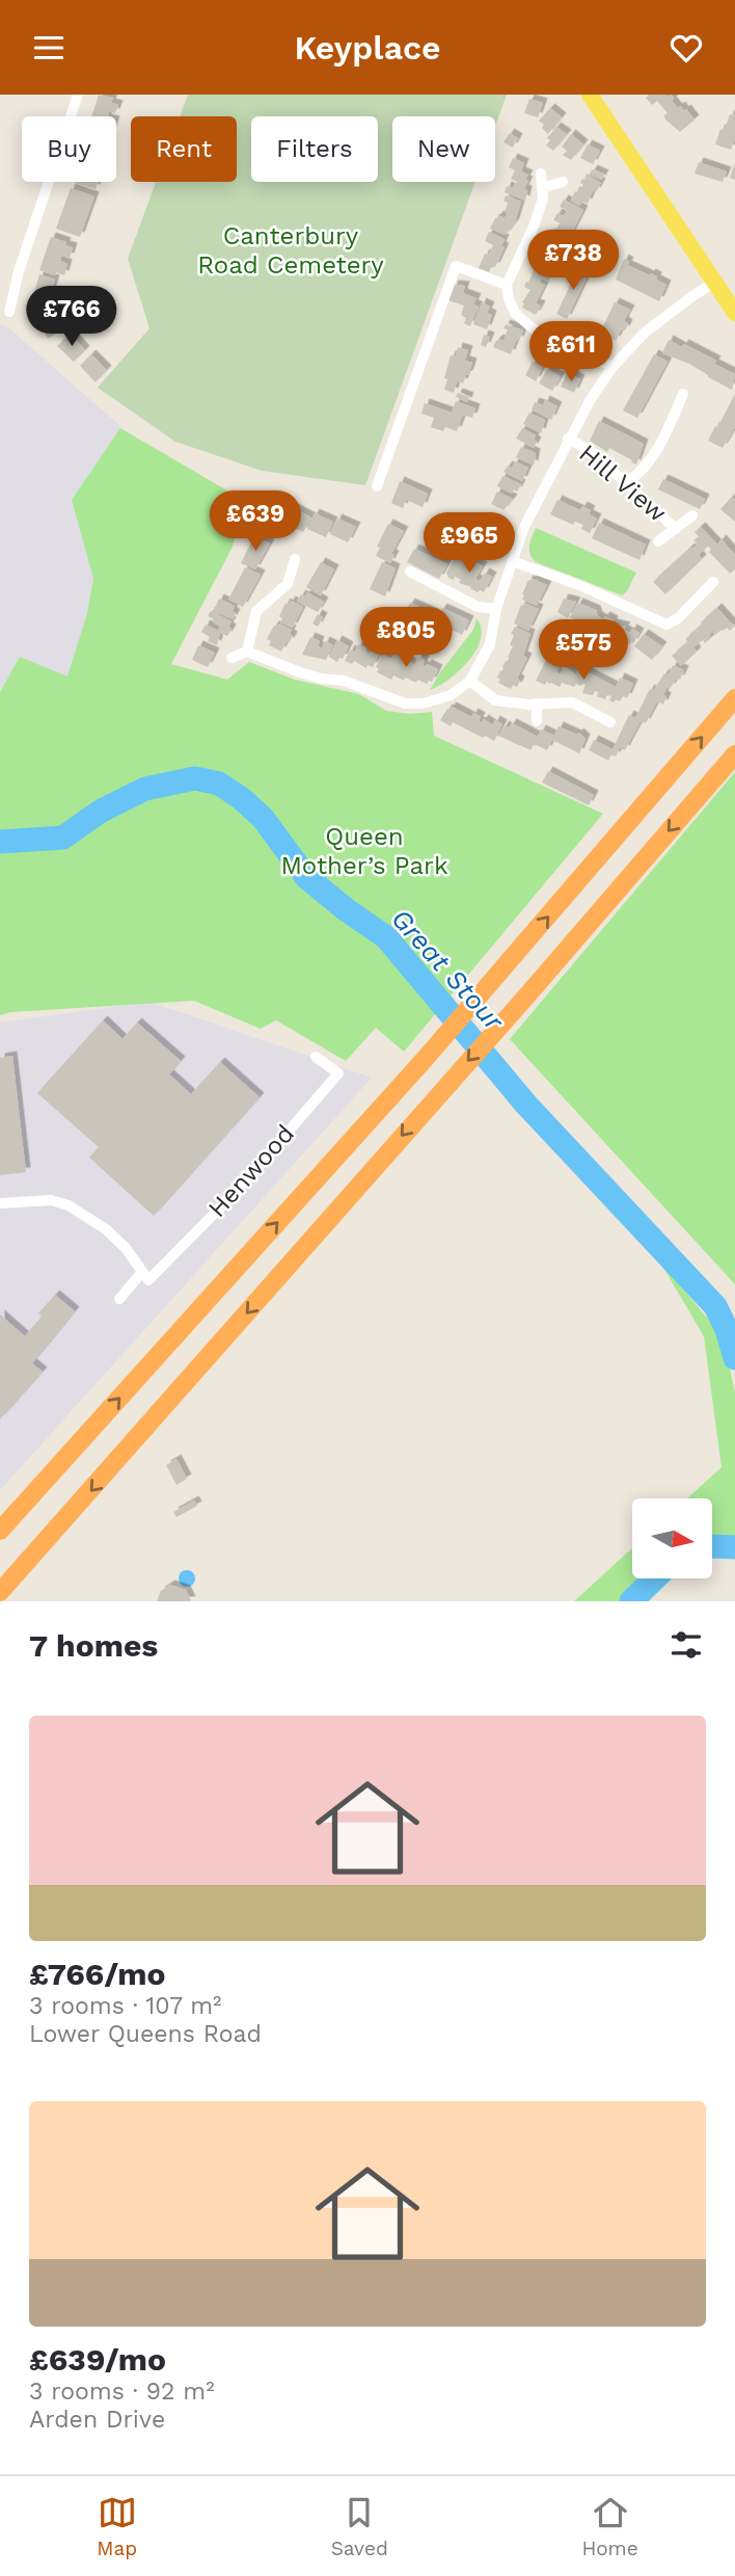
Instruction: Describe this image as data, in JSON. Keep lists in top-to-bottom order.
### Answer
{
  "streets": {
    "street": ["Hill View", "Henwood"]
  },
  "water": ["Great Stour"],
  "parks": ["Canterbury Road Cemetery", "Queen Mother’s Park"],
  "north": "right",
  "page": {
    "header": "Keyplace",
    "chip": [
      "Buy",
      "Rent",
      "Filters",
      "New"
    ],
    "price": [
      "£738",
      "£766",
      "£611",
      "£639",
      "£965",
      "£805",
      "£575"
    ],
    "heading": "7 homes",
    "list": [
      {
        "name": "£766/mo",
        "note": "3 rooms · 107 m² · Lower Queens Road"
      },
      {
        "name": "£639/mo",
        "note": "3 rooms · 92 m² · Arden Drive"
      }
    ],
    "tabs": ["Map", "Saved", "Home"]
  }
}
